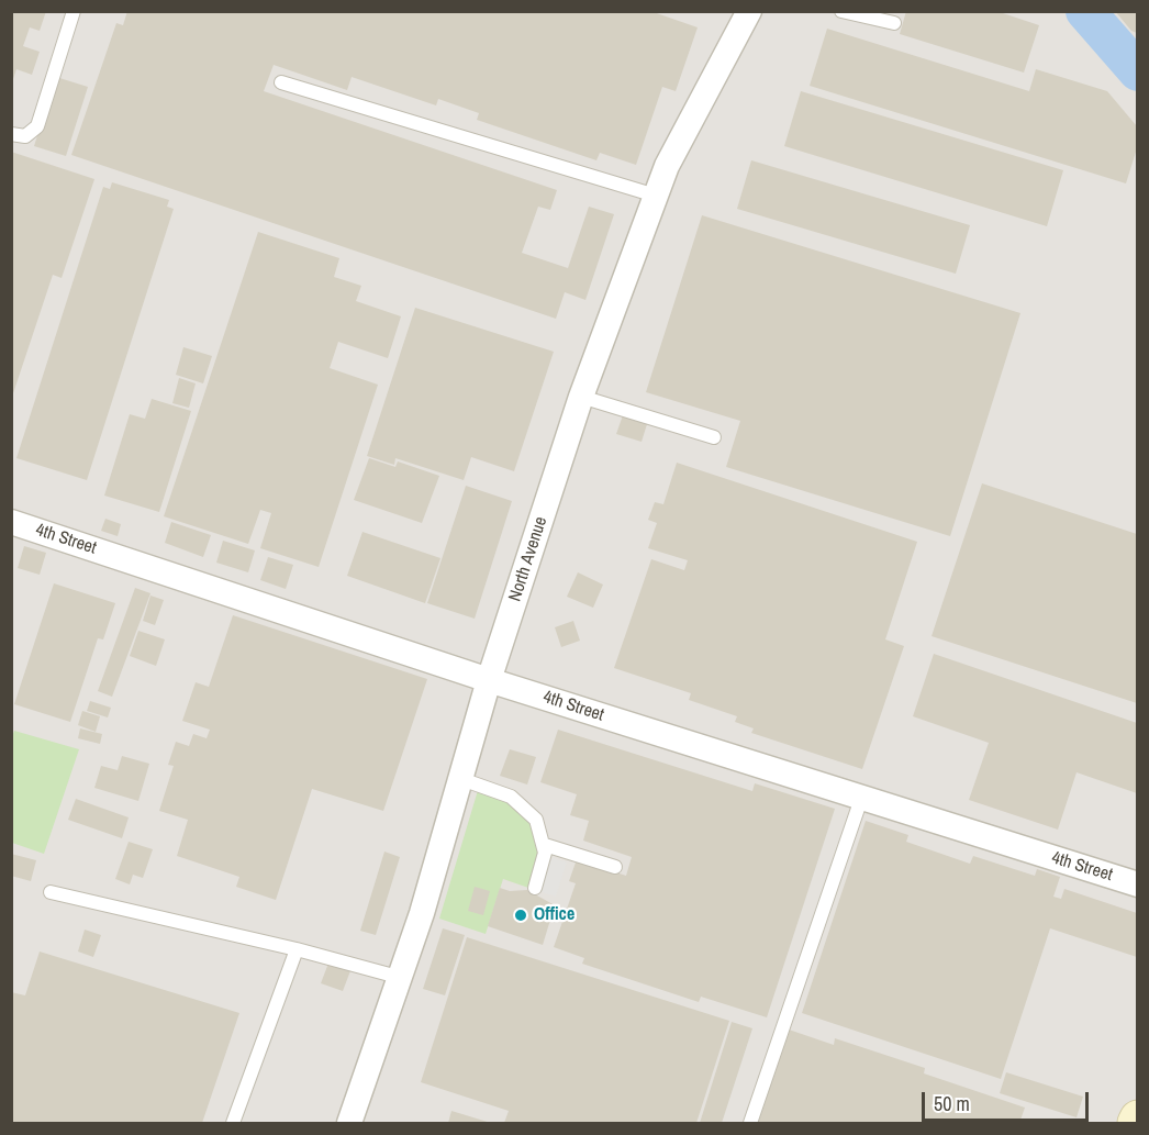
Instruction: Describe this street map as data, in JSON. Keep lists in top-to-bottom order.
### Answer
{
  "streets": {
    "street": ["4th Street", "North Avenue"]
  },
  "crossings": [
    ["4th Street", "North Avenue"]
  ],
  "places": ["Office"],
  "scale_bar": "50 m"
}
